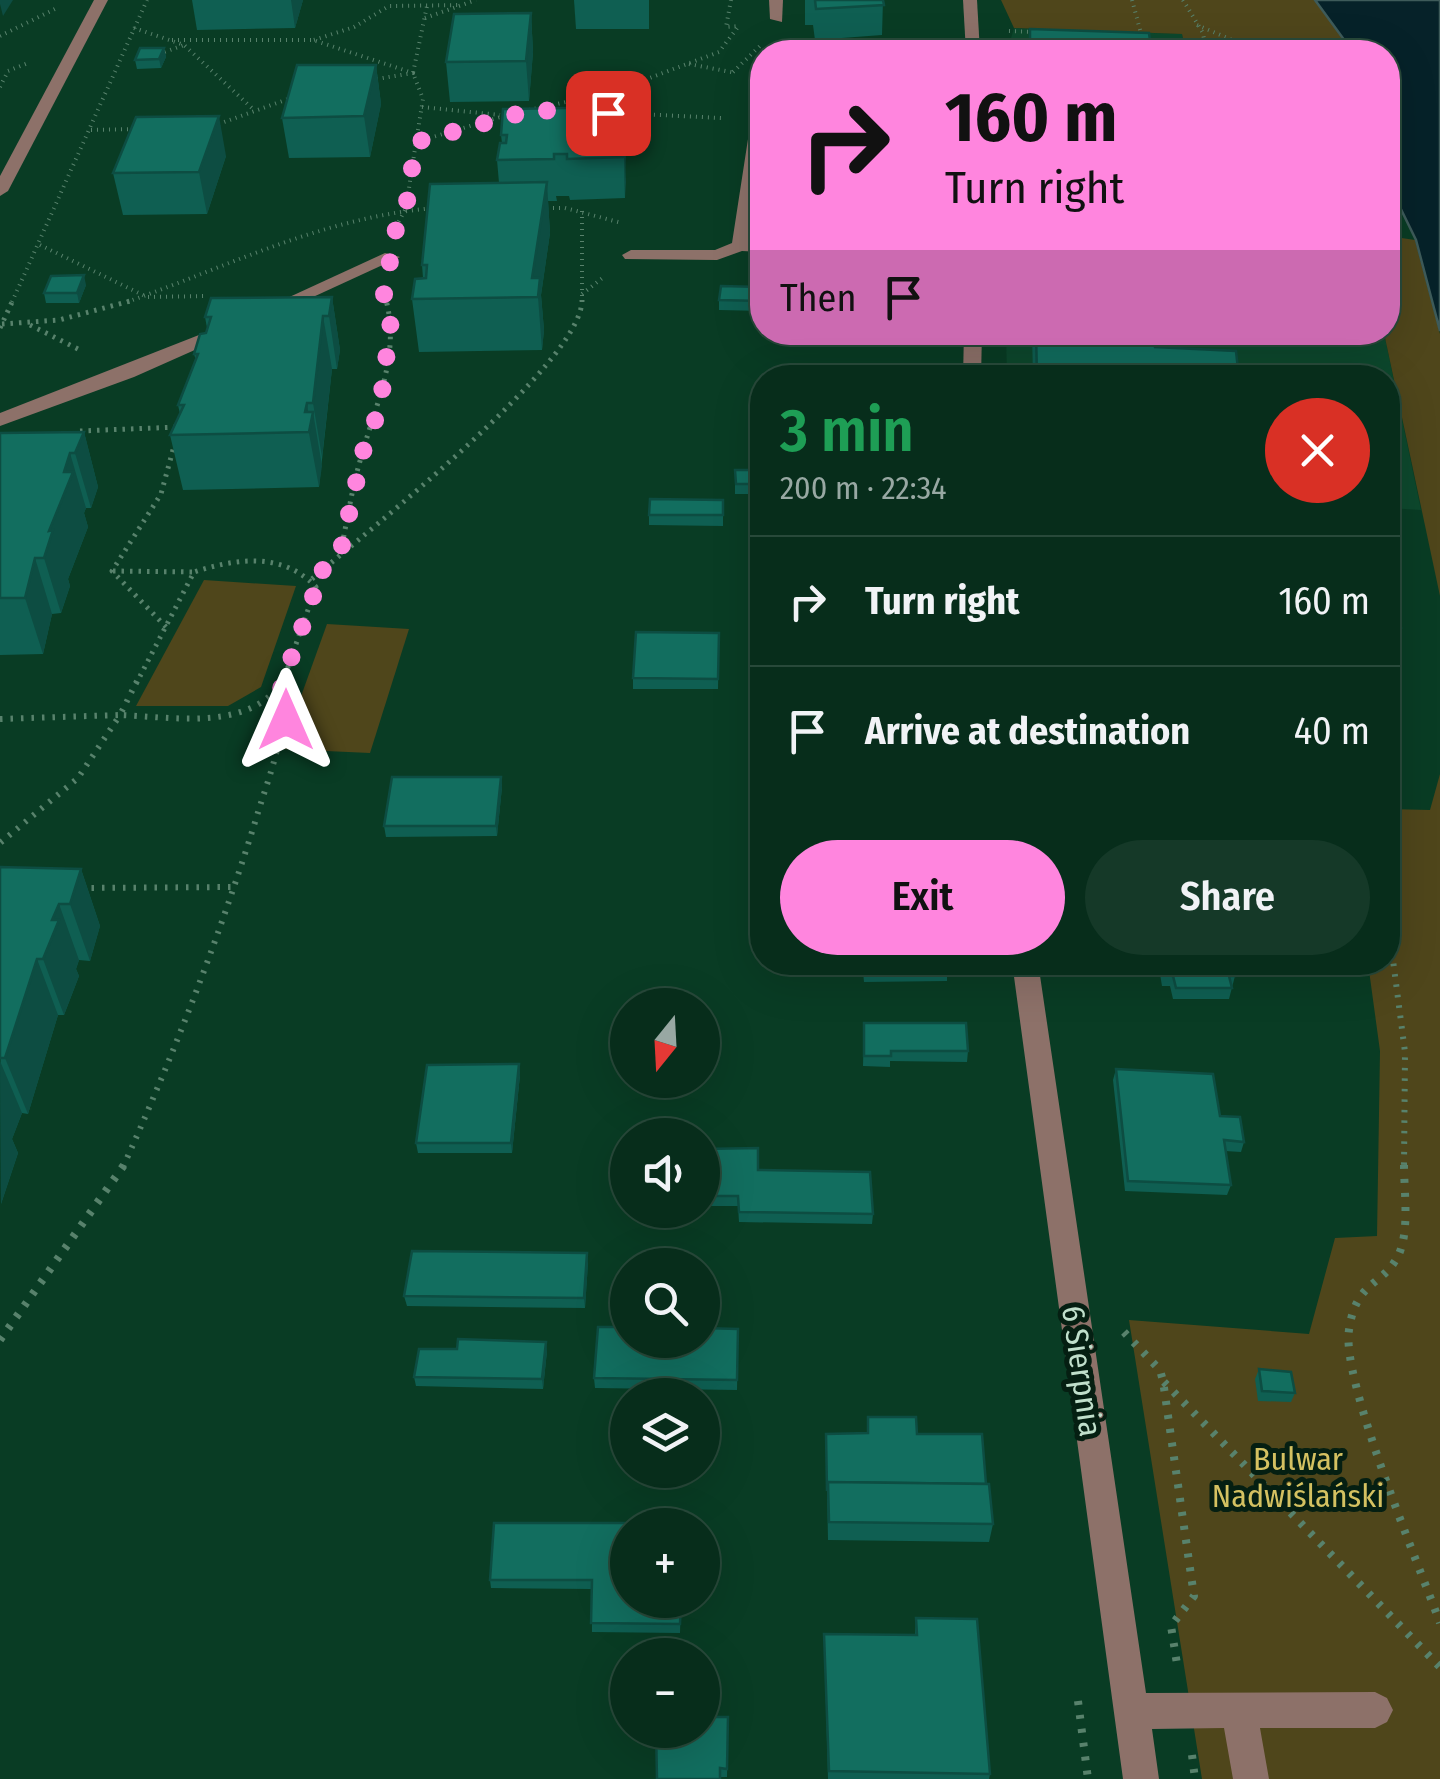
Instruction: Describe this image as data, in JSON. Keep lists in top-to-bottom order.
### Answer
{
  "streets": {
    "street": ["6 Sierpnia"]
  },
  "parks": ["Bulwar Nadwiślański"],
  "north": "bottom",
  "page": {
    "turn": ["160 m", "Turn right"],
    "then": "Then",
    "heading": ["3 min", "200 m · 22:34"],
    "list": [
      {
        "name": "Turn right",
        "value": "160 m"
      },
      {
        "name": "Arrive at destination",
        "value": "40 m"
      }
    ],
    "buttons": ["Exit", "Share"],
    "map_buttons": ["+", "−"]
  }
}
